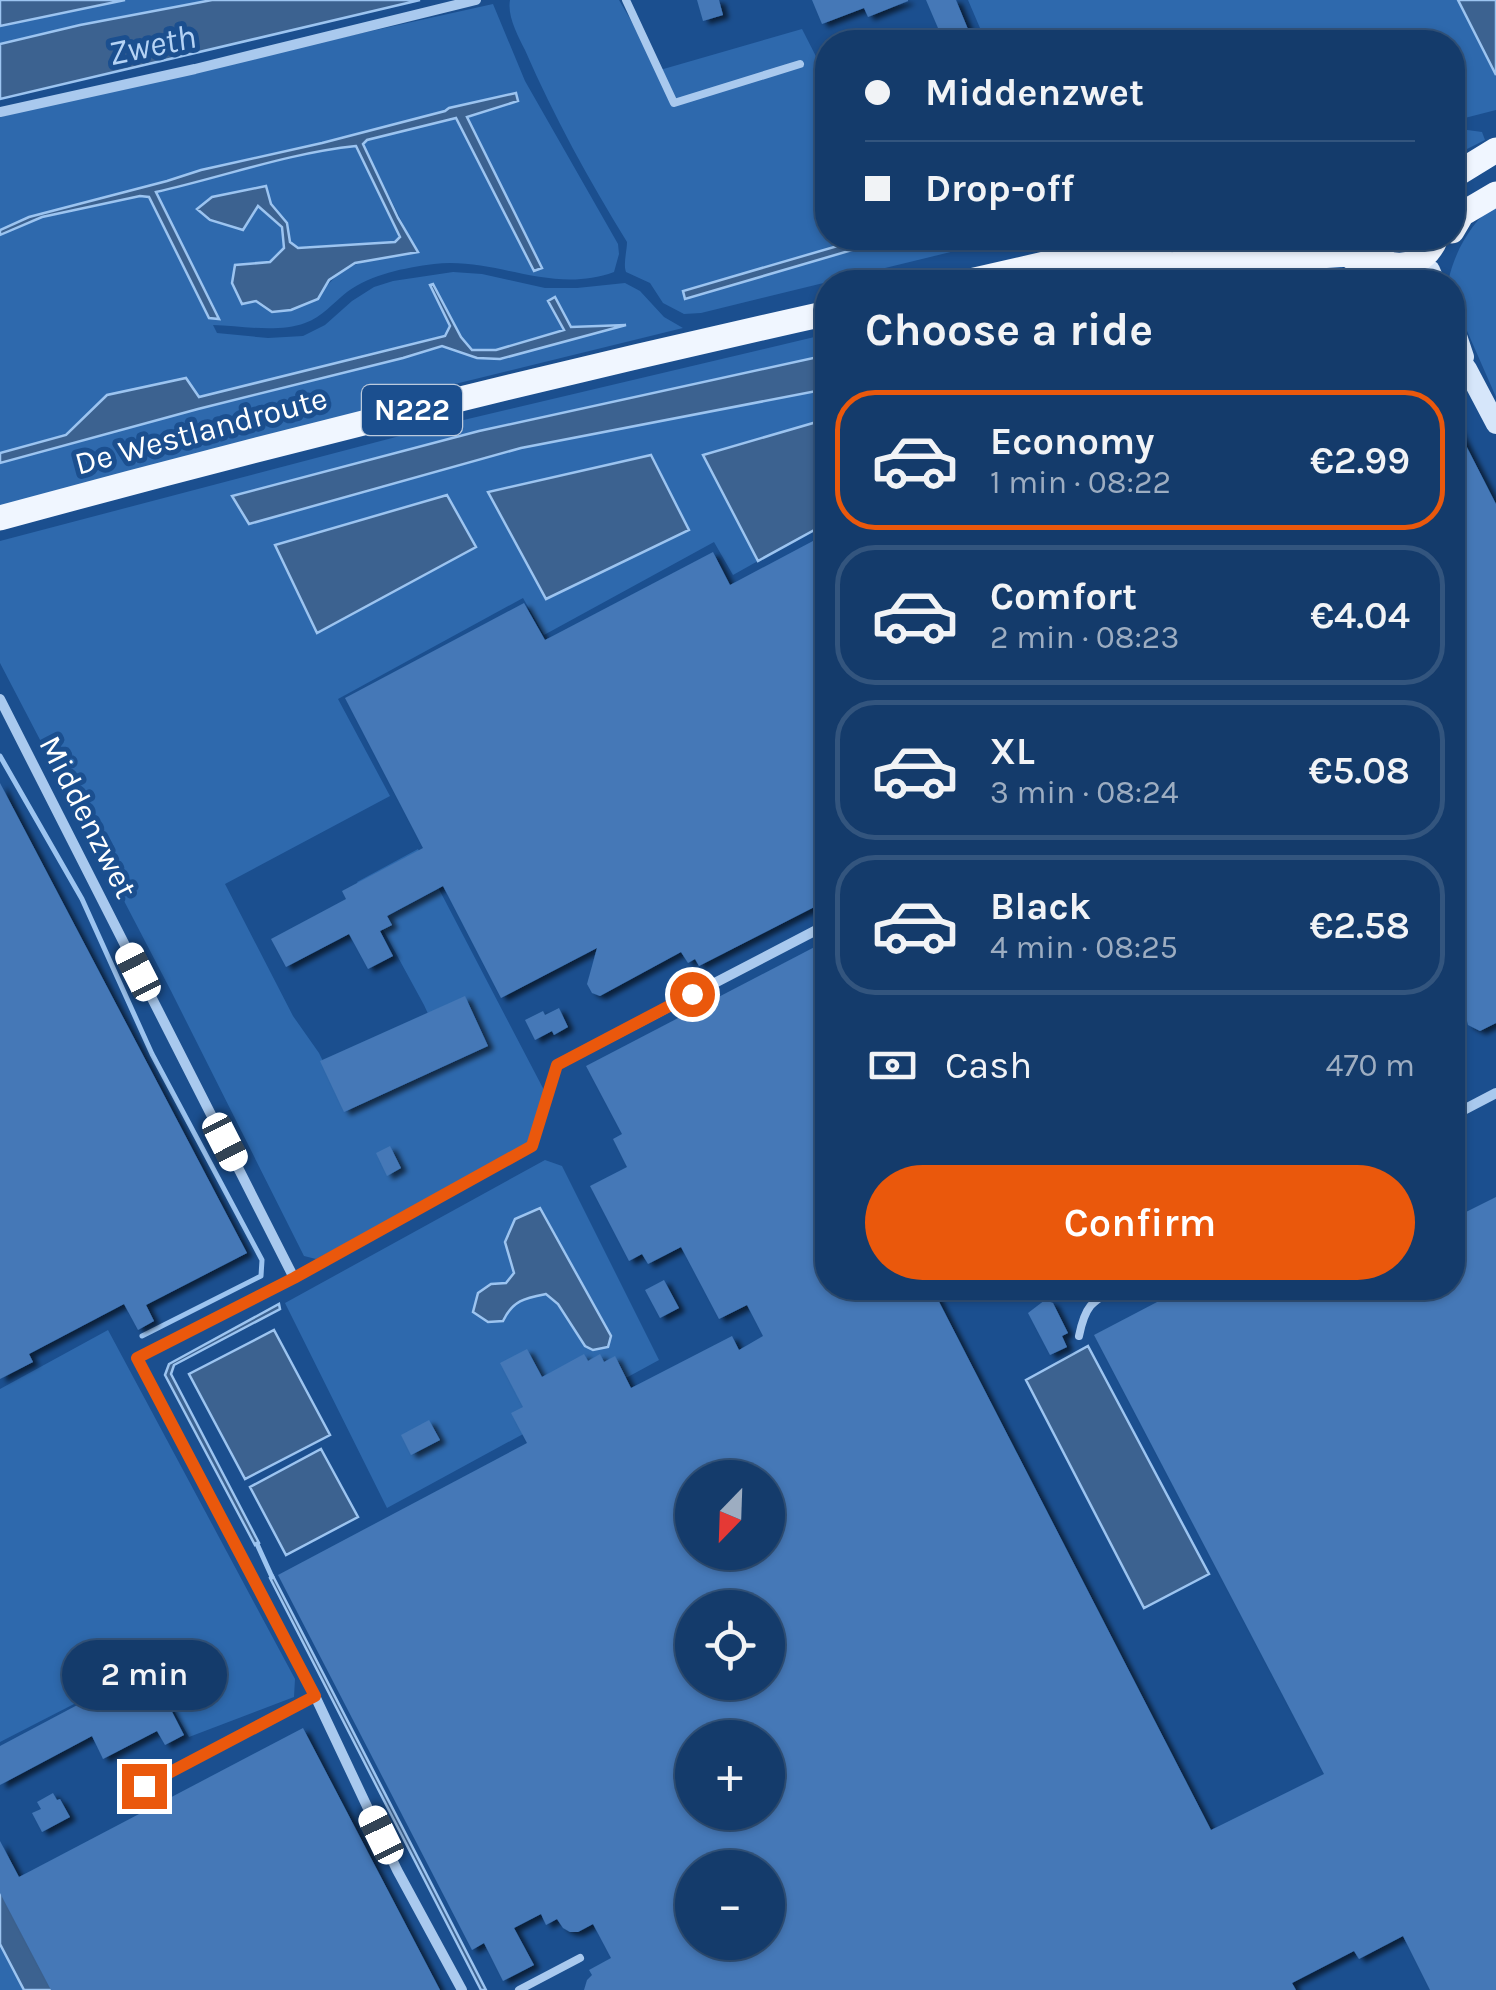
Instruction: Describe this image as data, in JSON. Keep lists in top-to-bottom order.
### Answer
{
  "streets": {
    "main road": ["N222", "De Westlandroute"],
    "street": ["Middenzwet"]
  },
  "water": ["Zweth"],
  "north": "bottom left",
  "page": {
    "banner": ["Middenzwet", "Drop-off"],
    "heading": "Choose a ride",
    "list": [
      {
        "name": "Economy",
        "note": "1 min · 08:22",
        "value": "€2.99"
      },
      {
        "name": "Comfort",
        "note": "2 min · 08:23",
        "value": "€4.04"
      },
      {
        "name": "XL",
        "note": "3 min · 08:24",
        "value": "€5.08"
      },
      {
        "name": "Black",
        "note": "4 min · 08:25",
        "value": "€2.58"
      }
    ],
    "pay": ["Cash", "470 m"],
    "buttons": "Confirm",
    "map_buttons": ["+", "−"],
    "bubble": "2 min"
  }
}
